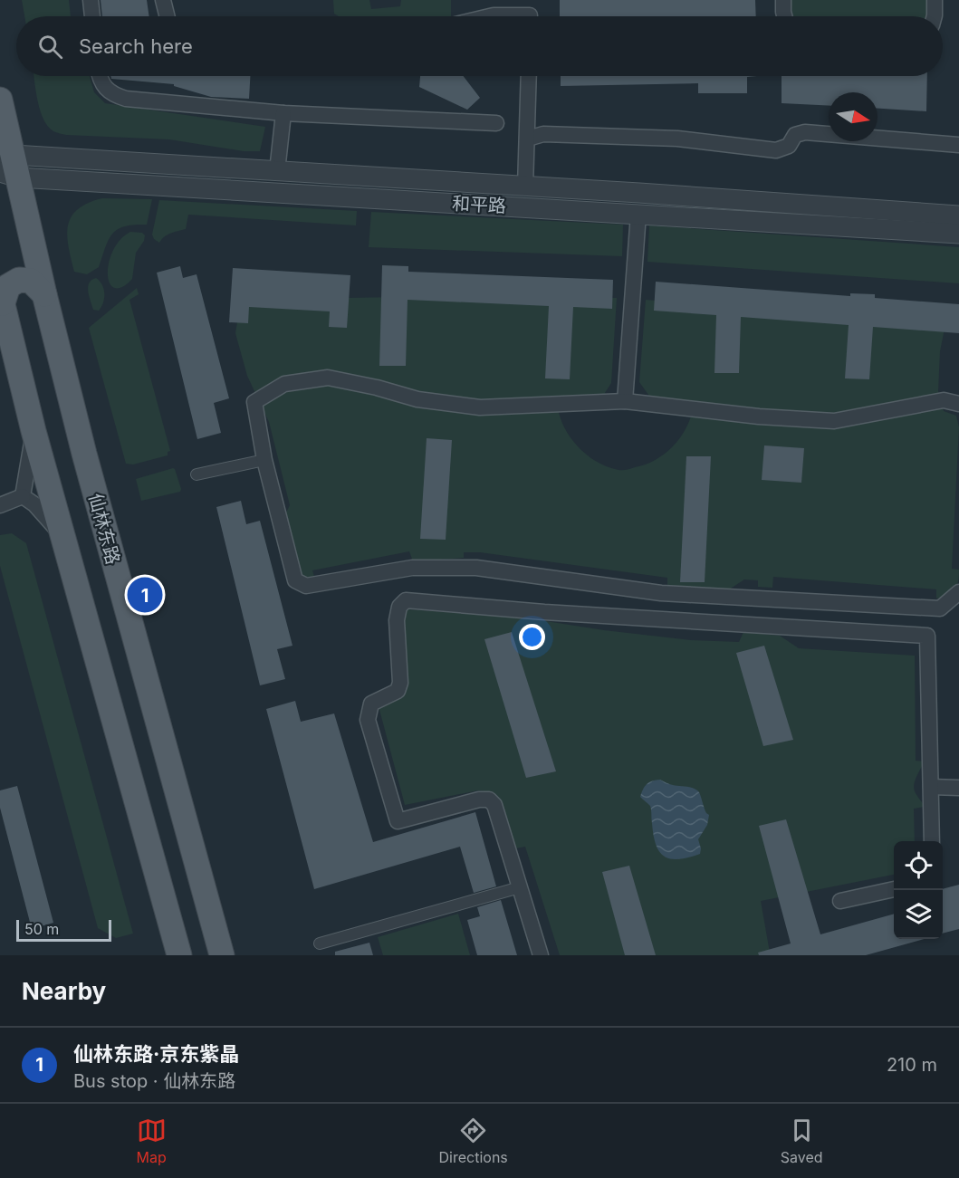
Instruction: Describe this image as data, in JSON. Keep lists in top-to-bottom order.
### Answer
{
  "streets": {
    "main road": ["仙林东路"],
    "street": ["和平路"]
  },
  "crossings": [
    ["和平路", "仙林东路"]
  ],
  "scale_bar": "50 m",
  "north": "right",
  "page": {
    "search": "Search here",
    "pins": "1",
    "scale": "50 m",
    "heading": "Nearby",
    "list": [
      {
        "mark": "1",
        "name": "仙林东路·京东紫晶",
        "note": "Bus stop · 仙林东路",
        "value": "210 m"
      }
    ],
    "nav": ["Map", "Directions", "Saved"]
  }
}
